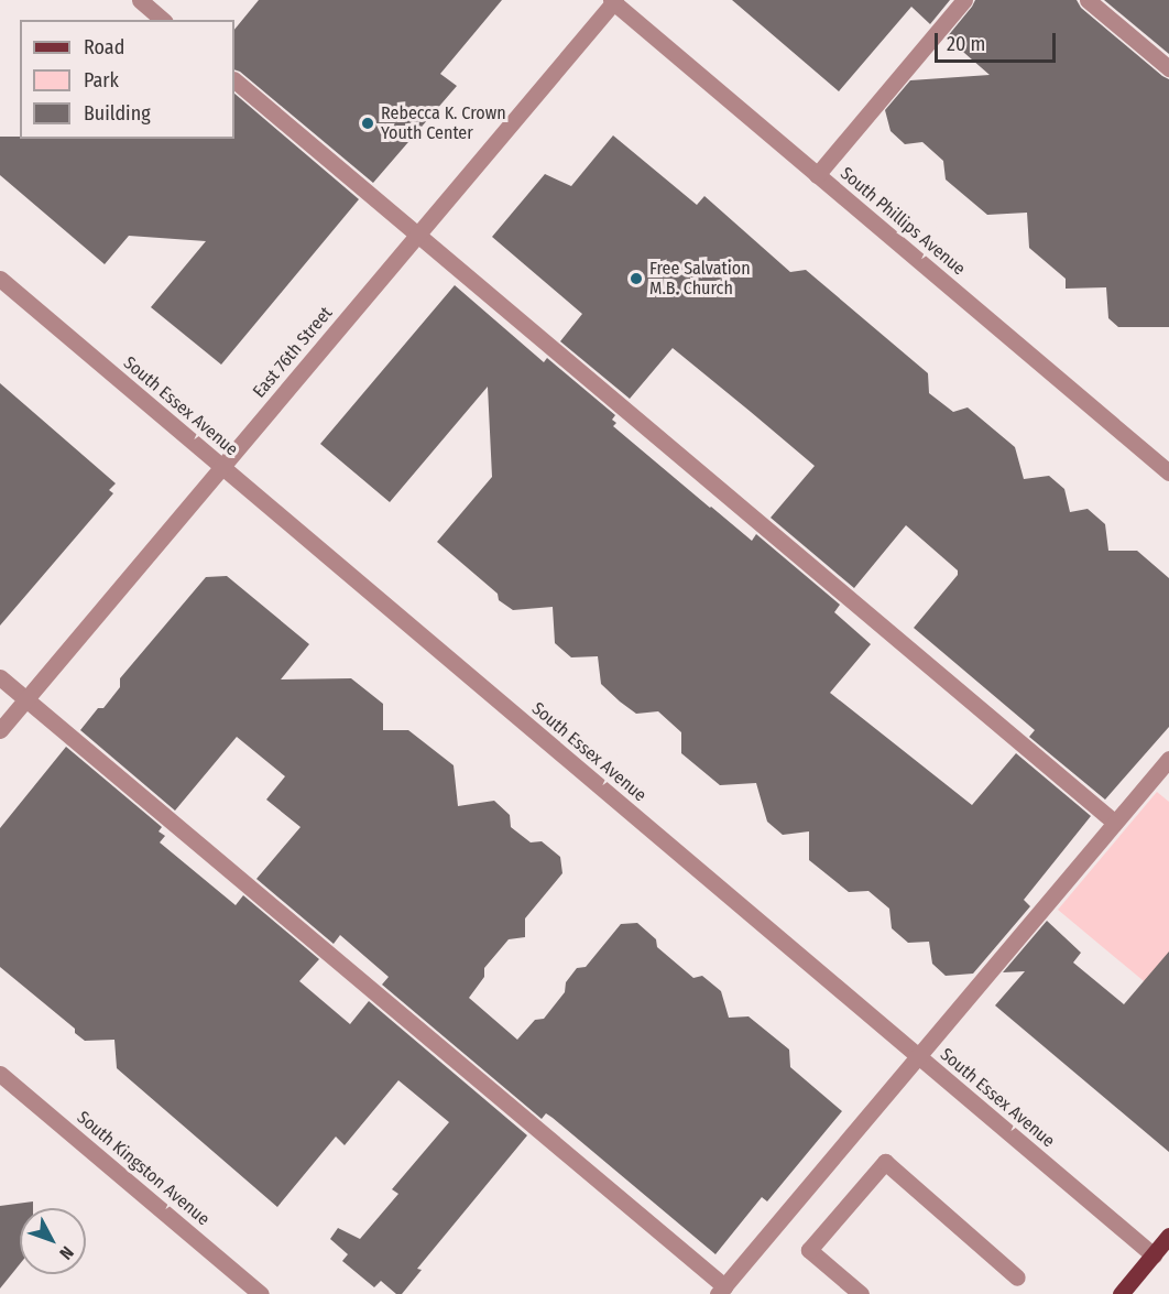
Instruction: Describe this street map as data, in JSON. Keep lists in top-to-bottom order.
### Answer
{
  "streets": {
    "street": [
      "South Phillips Avenue",
      "East 76th Street",
      "South Essex Avenue",
      "South Kingston Avenue"
    ]
  },
  "crossings": [
    ["South Phillips Avenue", "East 76th Street"],
    ["East 76th Street", "South Essex Avenue"]
  ],
  "places": ["Rebecca K. Crown Youth Center", "Free Salvation M.B. Church"],
  "legend": ["Road", "Park", "Building"],
  "scale_bar": "20 m",
  "north": "bottom right"
}
